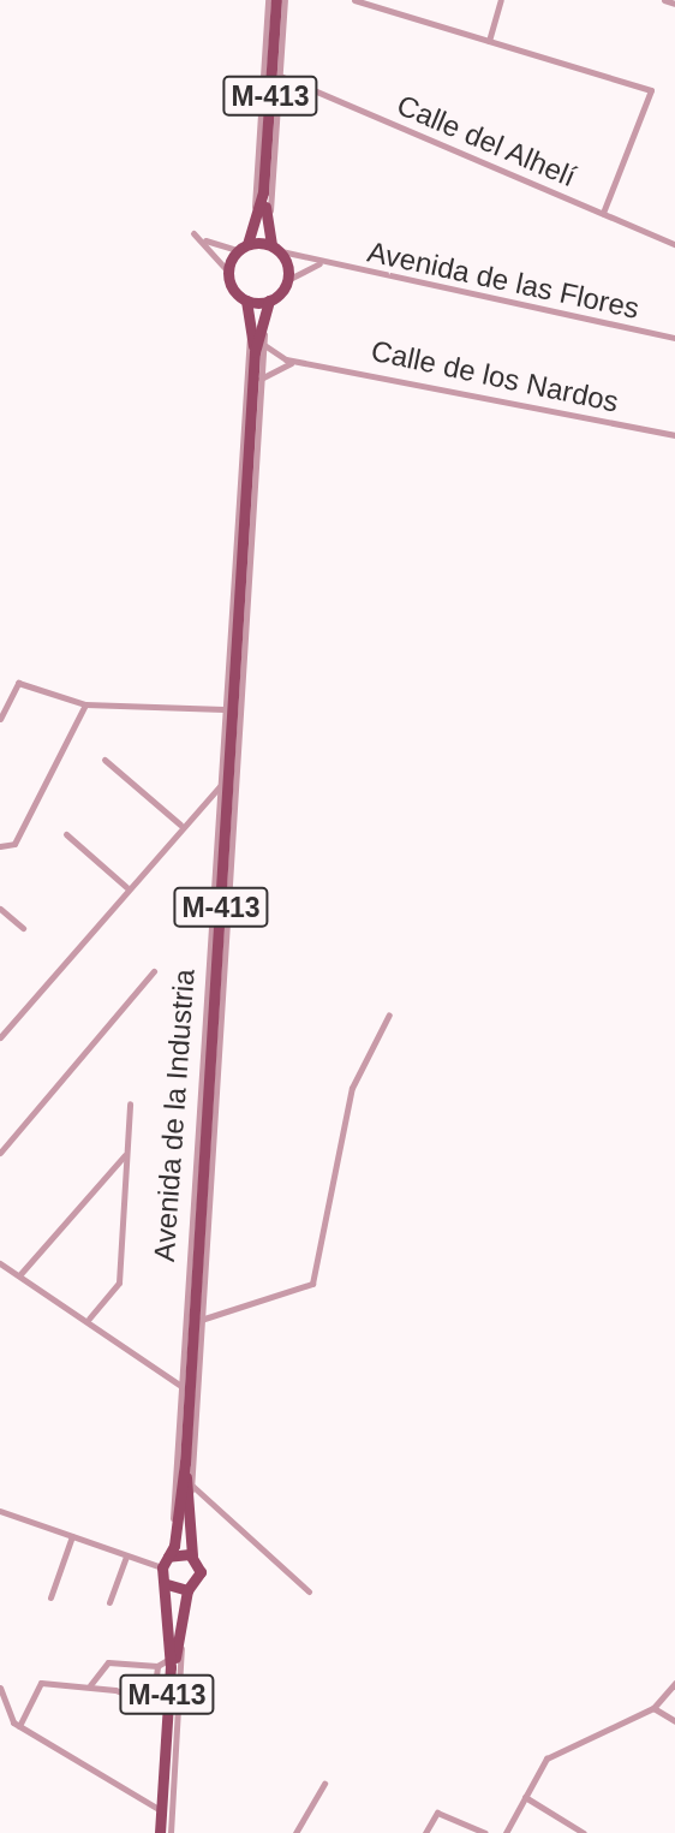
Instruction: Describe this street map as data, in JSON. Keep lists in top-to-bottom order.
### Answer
{
  "streets": {
    "main road": ["M-413", "Avenida de la Industria"],
    "street": ["Calle del Alhelí", "Avenida de las Flores", "Calle de los Nardos"]
  },
  "crossings": [
    ["M-413", "Avenida de las Flores"],
    ["M-413", "Avenida de la Industria"],
    ["Avenida de las Flores", "Avenida de la Industria"],
    ["Calle de los Nardos", "Avenida de la Industria"]
  ]
}
